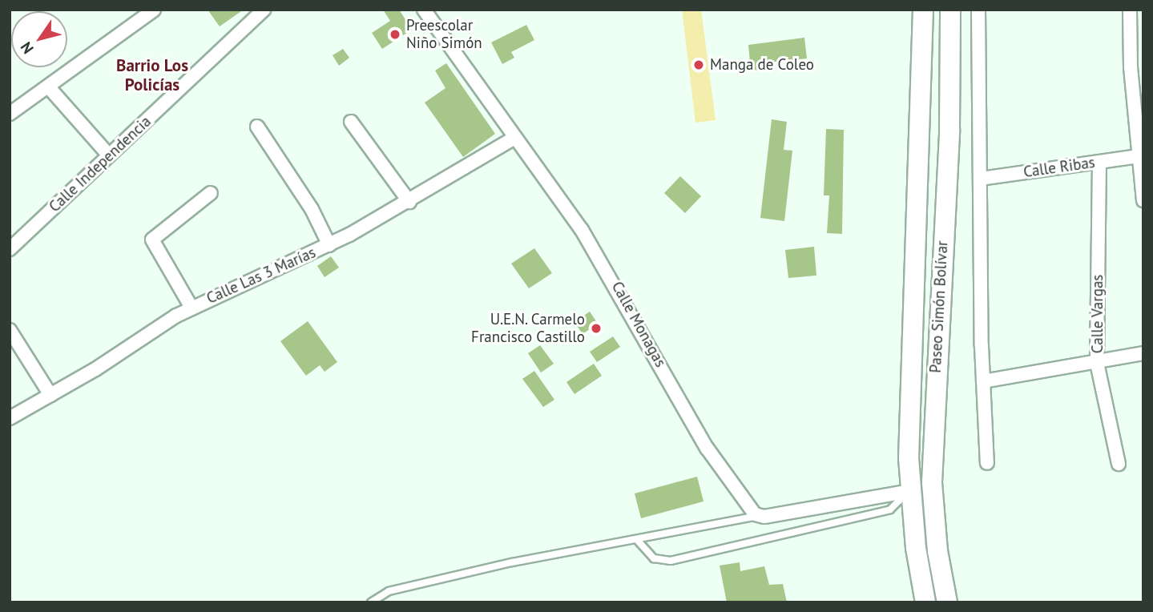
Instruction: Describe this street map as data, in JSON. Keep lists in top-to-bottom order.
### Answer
{
  "streets": {
    "main road": ["Paseo Simón Bolívar"],
    "street": [
      "Calle Independencia",
      "Calle Ribas",
      "Calle Las 3 Marías",
      "Calle Vargas",
      "Calle Monagas"
    ]
  },
  "crossings": [
    ["Calle Ribas", "Calle Vargas"],
    ["Calle Las 3 Marías", "Calle Monagas"]
  ],
  "districts": ["Barrio Los Policías"],
  "places": ["Preescolar Niño Simón", "Manga de Coleo", "U.E.N. Carmelo Francisco Castillo"],
  "north": "bottom left"
}
